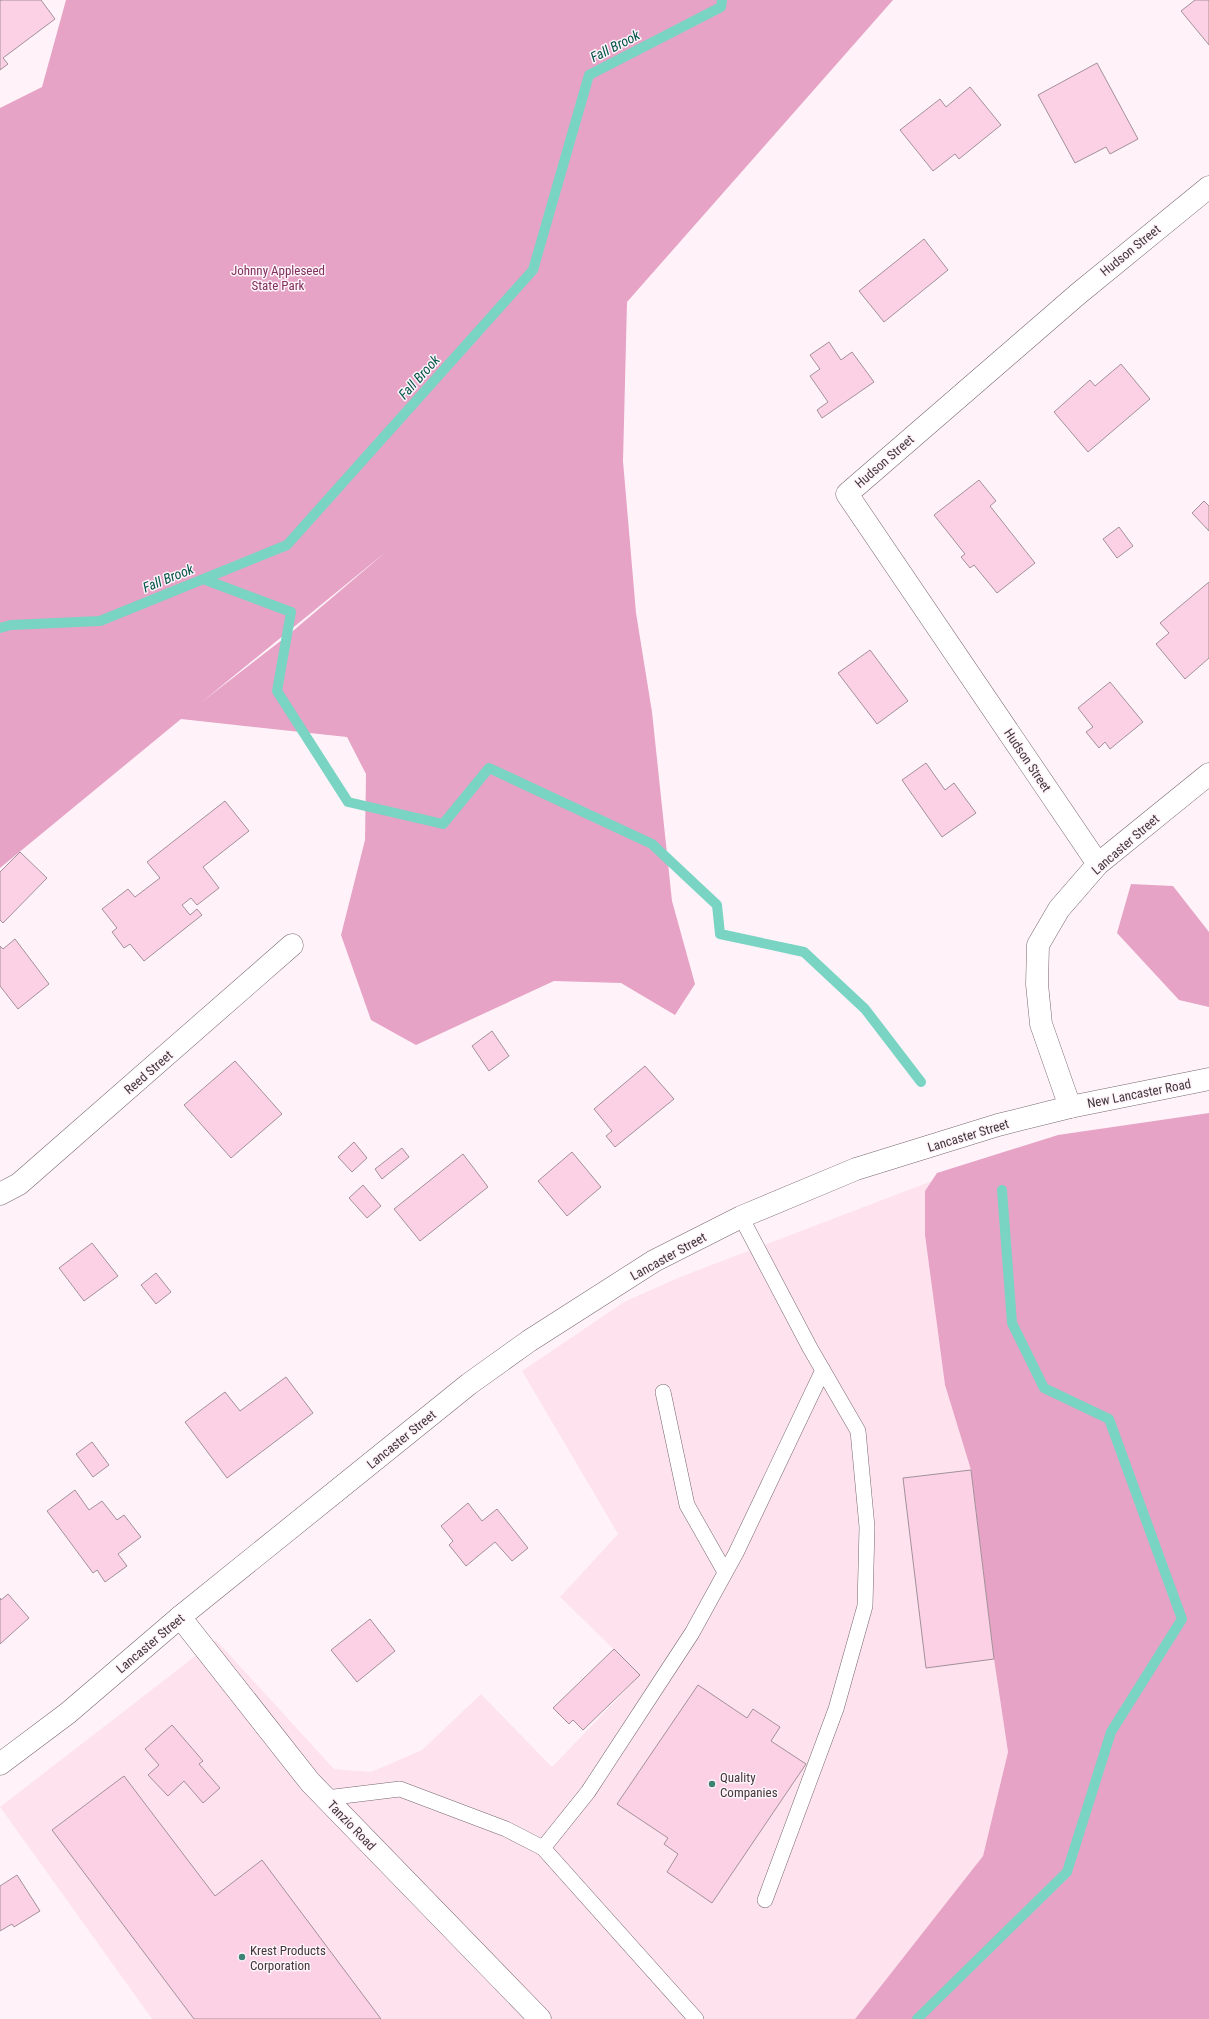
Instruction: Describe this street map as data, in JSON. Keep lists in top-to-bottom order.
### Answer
{
  "streets": {
    "street": [
      "Hudson Street",
      "Lancaster Street",
      "Reed Street",
      "New Lancaster Road",
      "Tanzio Road"
    ]
  },
  "crossings": [
    ["Hudson Street", "Lancaster Street"],
    ["Lancaster Street", "New Lancaster Road"],
    ["Lancaster Street", "Tanzio Road"]
  ],
  "water": ["Fall Brook"],
  "parks": ["Johnny Appleseed State Park"],
  "places": ["Quality Companies", "Krest Products Corporation"]
}
